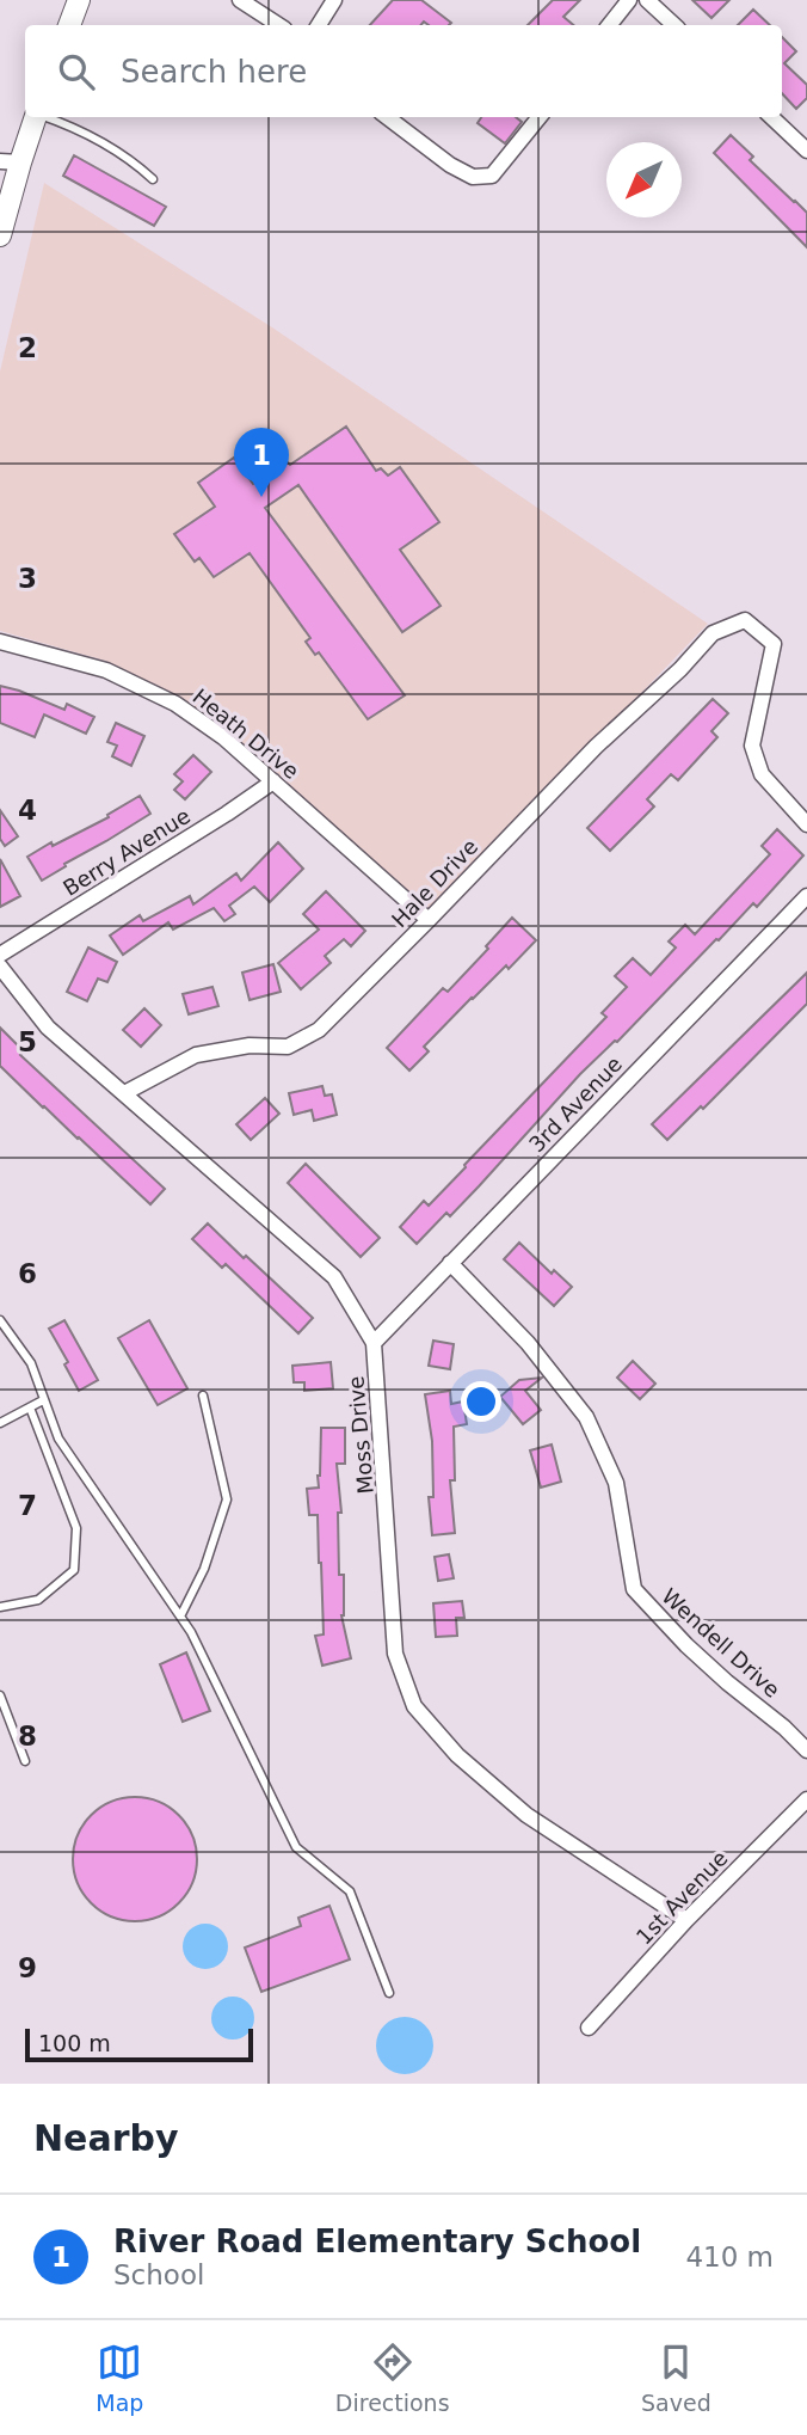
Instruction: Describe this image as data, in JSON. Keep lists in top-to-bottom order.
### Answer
{
  "streets": {
    "street": [
      "Heath Drive",
      "Berry Avenue",
      "Hale Drive",
      "3rd Avenue",
      "Moss Drive",
      "Wendell Drive",
      "1st Avenue"
    ]
  },
  "crossings": [
    ["Heath Drive", "Berry Avenue"],
    ["Heath Drive", "Hale Drive"],
    ["Hale Drive", "Moss Drive"],
    ["3rd Avenue", "Moss Drive"],
    ["3rd Avenue", "Wendell Drive"],
    ["Moss Drive", "1st Avenue"]
  ],
  "scale_bar": "100 m",
  "north": "bottom left",
  "page": {
    "search": "Search here",
    "pins": "1",
    "scale": "100 m",
    "heading": "Nearby",
    "list": [
      {
        "mark": "1",
        "name": "River Road Elementary School",
        "note": "School",
        "value": "410 m"
      }
    ],
    "nav": ["Map", "Directions", "Saved"]
  },
  "grid": {
    "rows": [
      "2",
      "3",
      "4",
      "5",
      "6",
      "7",
      "8",
      "9"
    ]
  }
}
